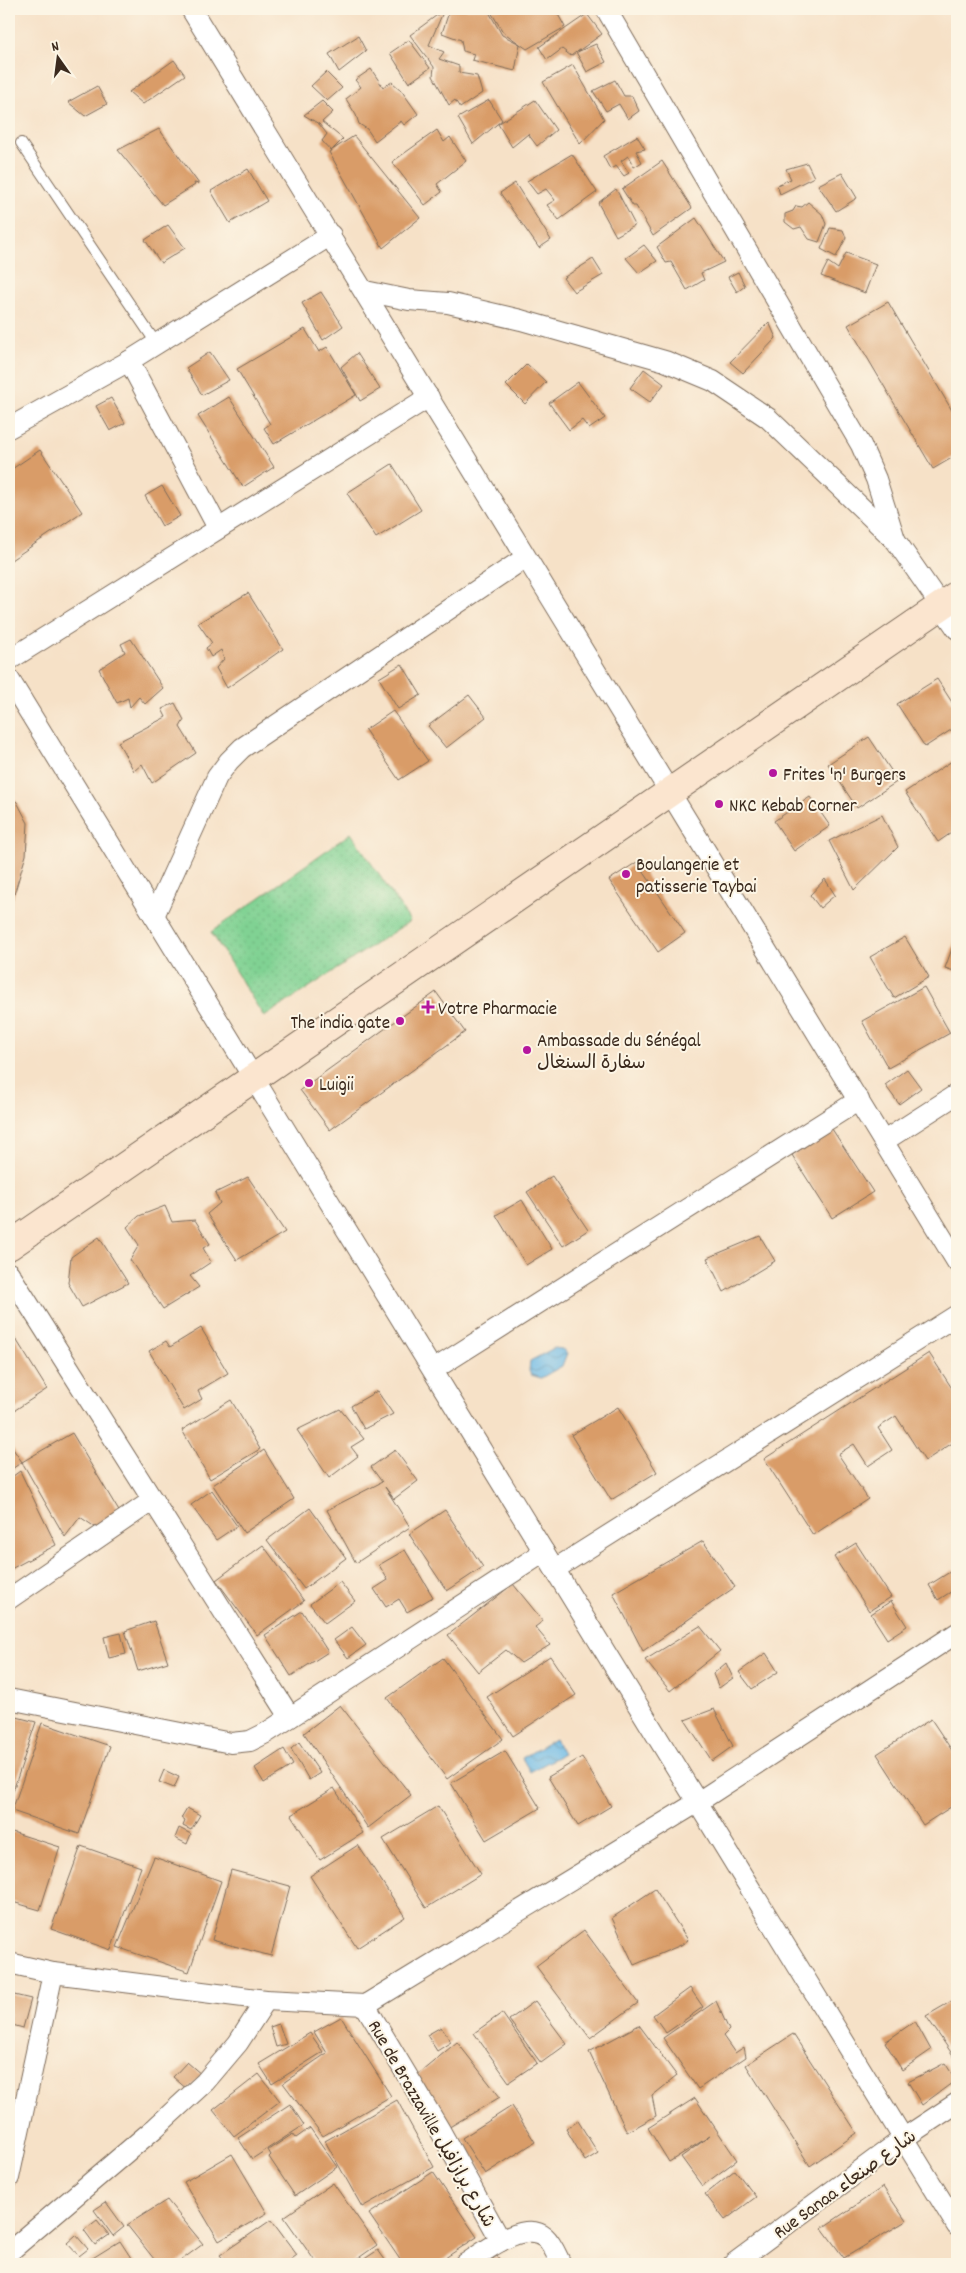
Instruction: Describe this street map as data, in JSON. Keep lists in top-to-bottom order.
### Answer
{
  "streets": {
    "street": ["Rue de Brazzaville شارع برازافيل", "Rue Sanaa شارع صنعاء"]
  },
  "places": {
    "other": [
      "Frites 'n' Burgers",
      "NKC Kebab Corner",
      "Boulangerie et patisserie Taybai",
      "The india gate",
      "Ambassade du Sénégal سفارة السنغال",
      "Luigii"
    ],
    "health": ["Votre Pharmacie"]
  },
  "north": "top"
}
